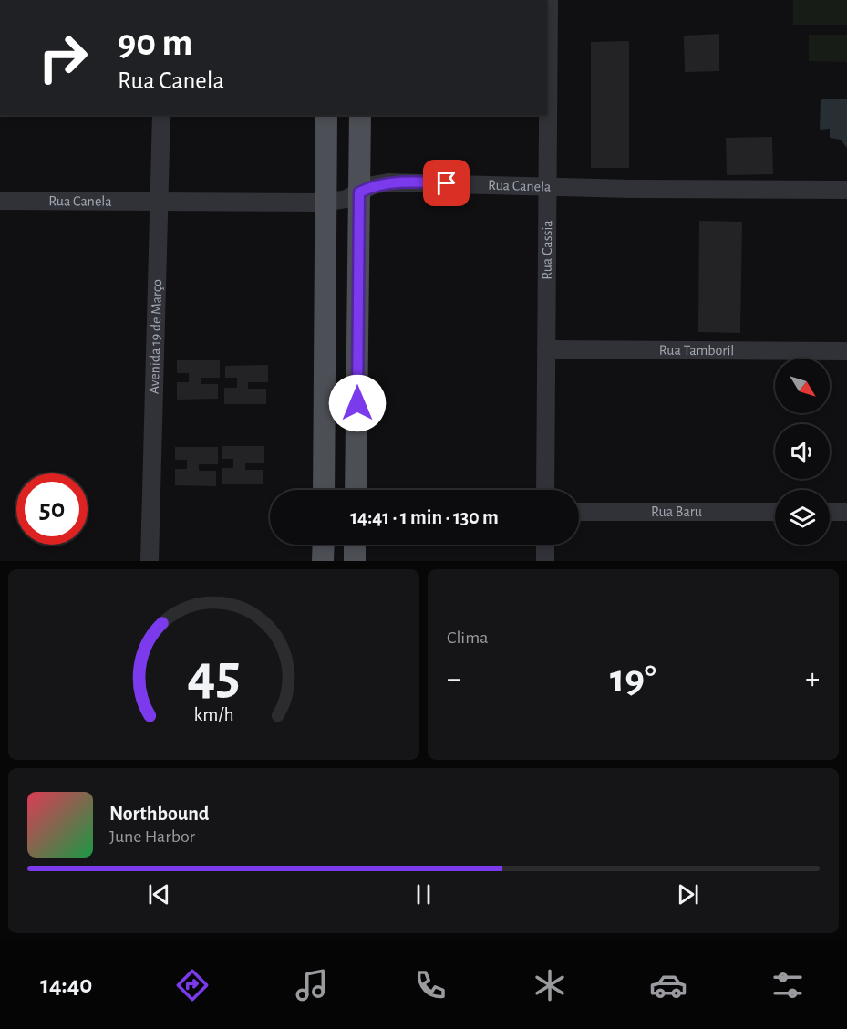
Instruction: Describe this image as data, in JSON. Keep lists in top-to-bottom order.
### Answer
{
  "streets": {
    "street": [
      "Rua Canela",
      "Rua Cassia",
      "Avenida 19 de Março",
      "Rua Tamboril",
      "Rua Baru"
    ]
  },
  "crossings": [
    ["Rua Canela", "Rua Cassia"],
    ["Rua Canela", "Avenida 19 de Março"],
    ["Rua Cassia", "Rua Tamboril"]
  ],
  "north": "bottom right",
  "page": {
    "turn": ["90 m", "Rua Canela"],
    "limit": "50",
    "trip": "14:41 · 1 min · 130 m",
    "tile": "Clima",
    "heat": ["−", "19°", "+"],
    "song": ["Northbound", "June Harbor"],
    "tabs": "14:40",
    "gauge": ["45", "km/h"]
  }
}
